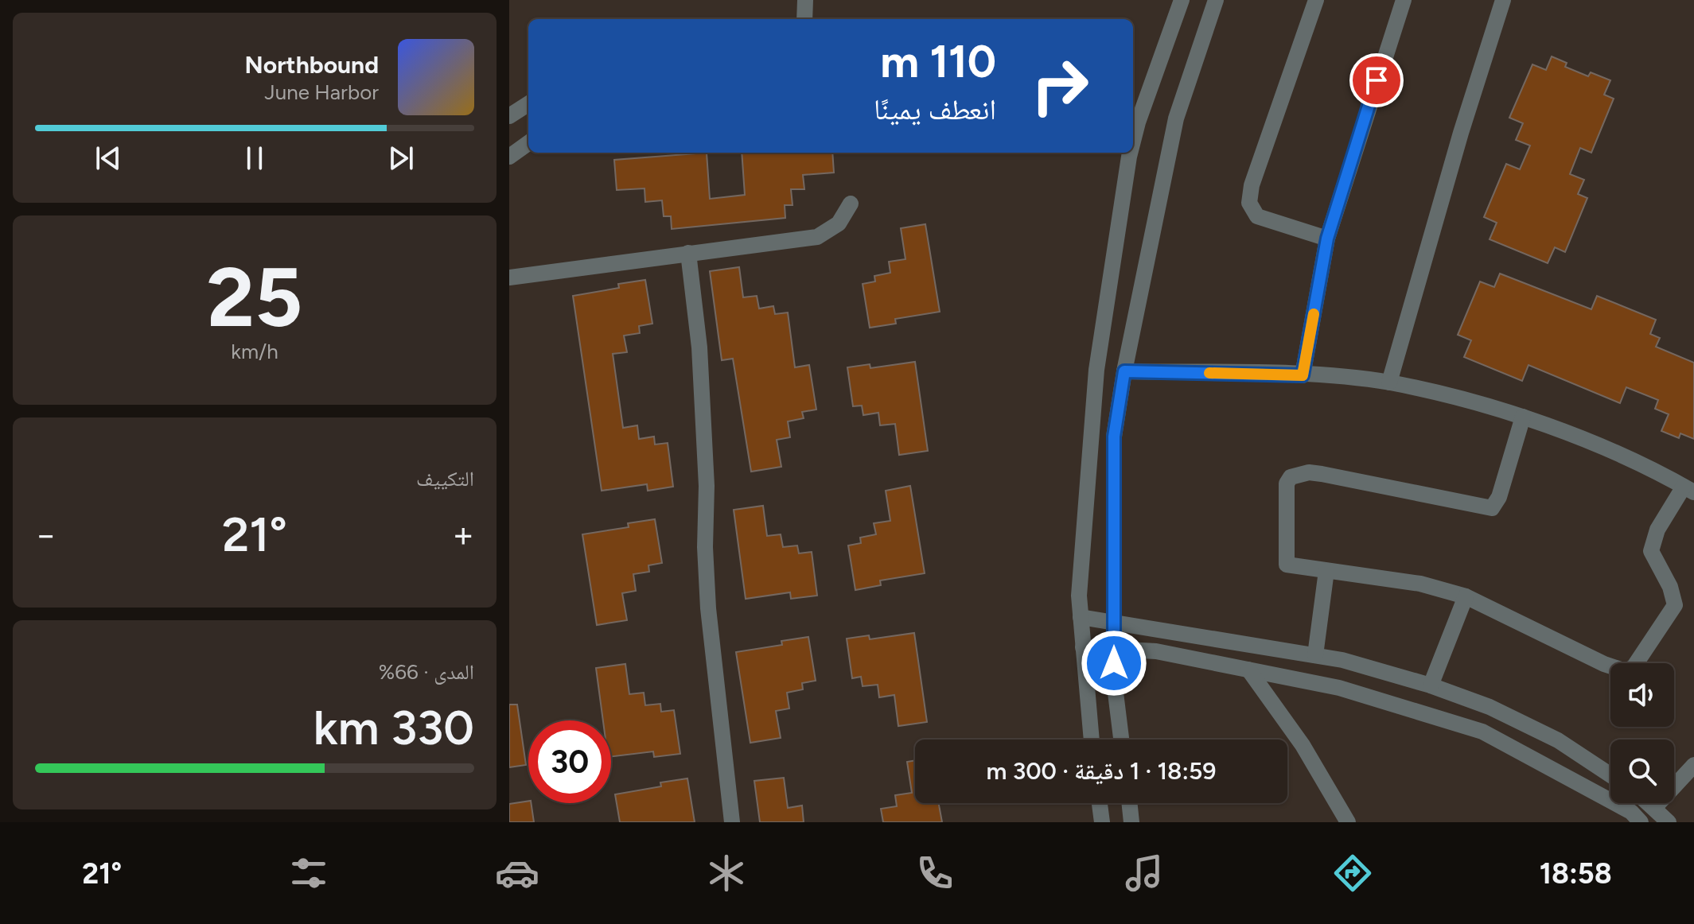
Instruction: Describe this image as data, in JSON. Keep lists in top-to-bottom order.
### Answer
{
  "page": {
    "turn": ["110 m", "انعطف يمينًا"],
    "song": ["Northbound", "June Harbor"],
    "tile": [
      ["25", "km/h"],
      "التكييف",
      ["المدى · 66%", "330 km"]
    ],
    "heat": ["−", "21°", "+"],
    "limit": "30",
    "trip": "18:59 · 1 دقيقة · 300 m",
    "tabs": ["18:58", "21°"]
  }
}
